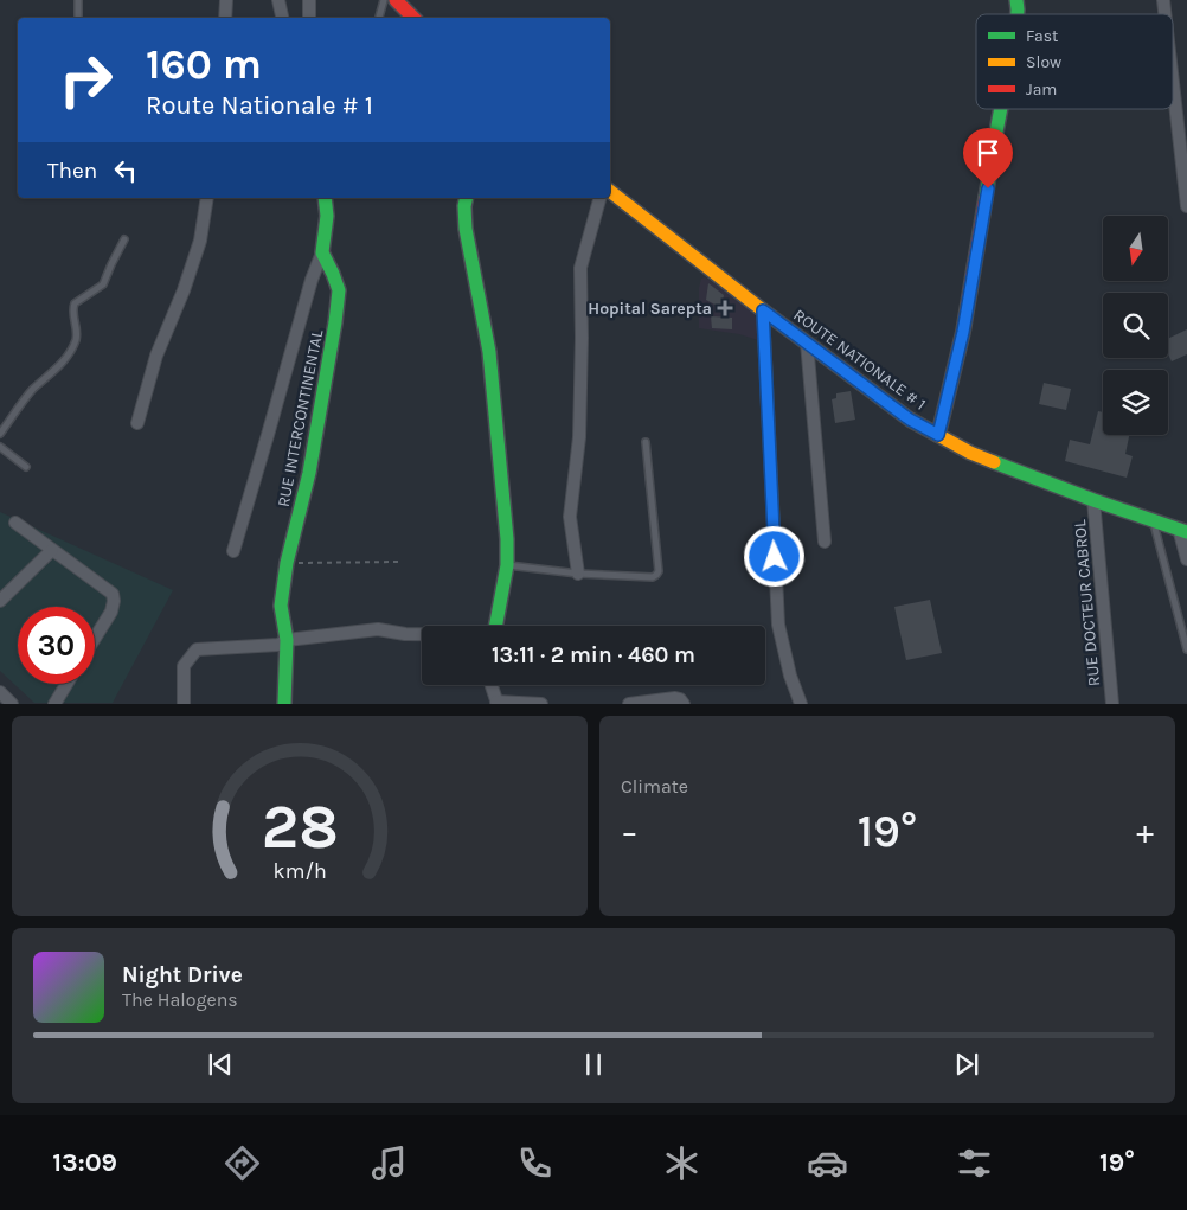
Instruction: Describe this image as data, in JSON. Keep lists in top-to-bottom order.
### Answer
{
  "streets": {
    "street": ["ROUTE NATIONALE # 1", "RUE INTERCONTINENTAL", "RUE DOCTEUR CABROL"]
  },
  "crossings": [
    ["ROUTE NATIONALE # 1", "RUE DOCTEUR CABROL"]
  ],
  "places": {
    "health": ["Hopital Sarepta"]
  },
  "legend": ["Fast", "Slow", "Jam"],
  "north": "bottom",
  "page": {
    "turn": ["160 m", "Route Nationale # 1"],
    "then": "Then",
    "limit": "30",
    "trip": "13:11 · 2 min · 460 m",
    "tile": "Climate",
    "heat": ["−", "19°", "+"],
    "song": ["Night Drive", "The Halogens"],
    "tabs": ["13:09", "19°"],
    "gauge": ["28", "km/h"]
  }
}
